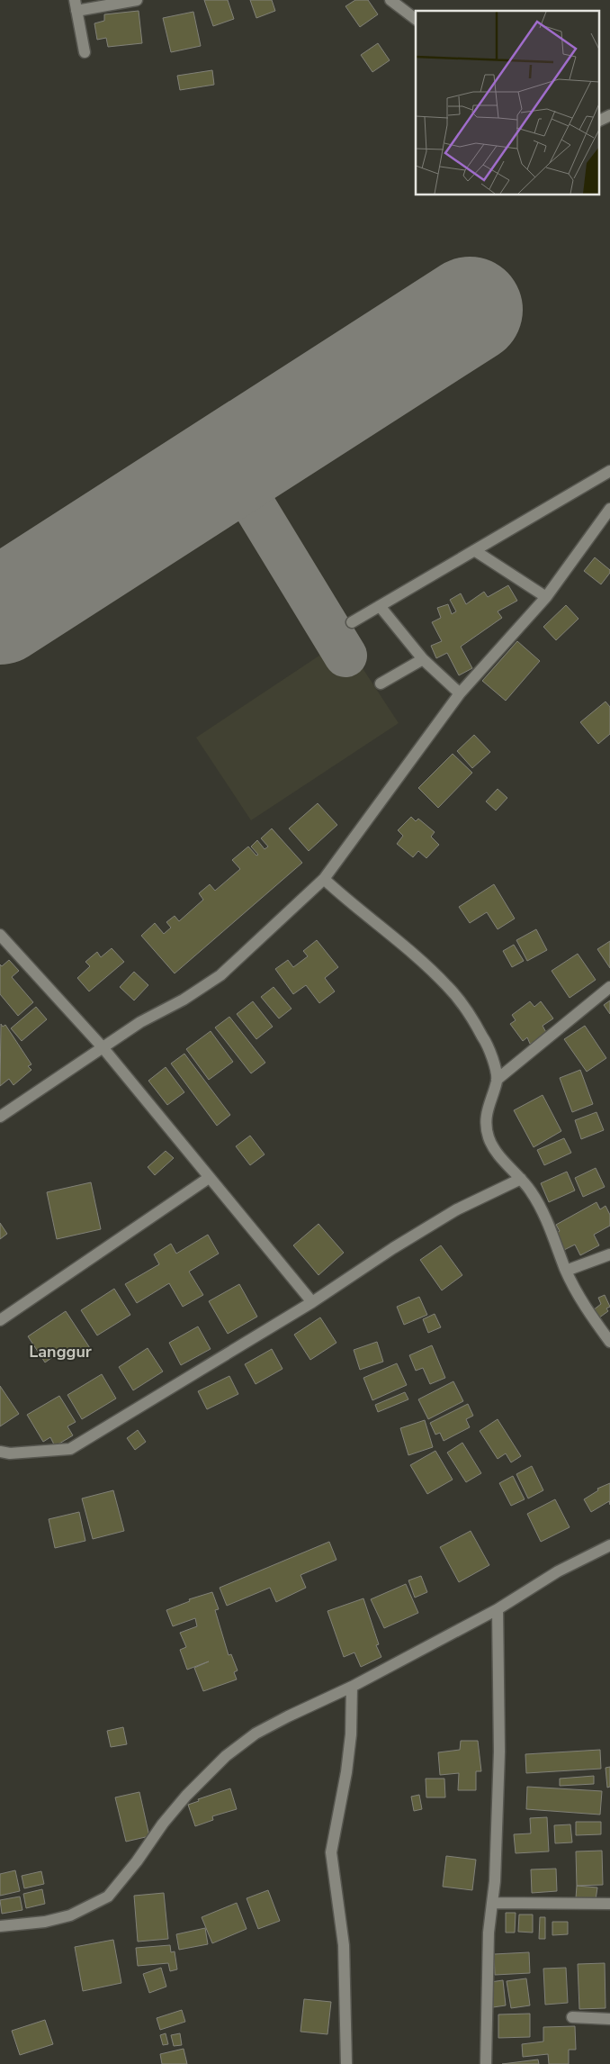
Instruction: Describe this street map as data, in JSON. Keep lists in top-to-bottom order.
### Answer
{
  "districts": ["Langgur"]
}
